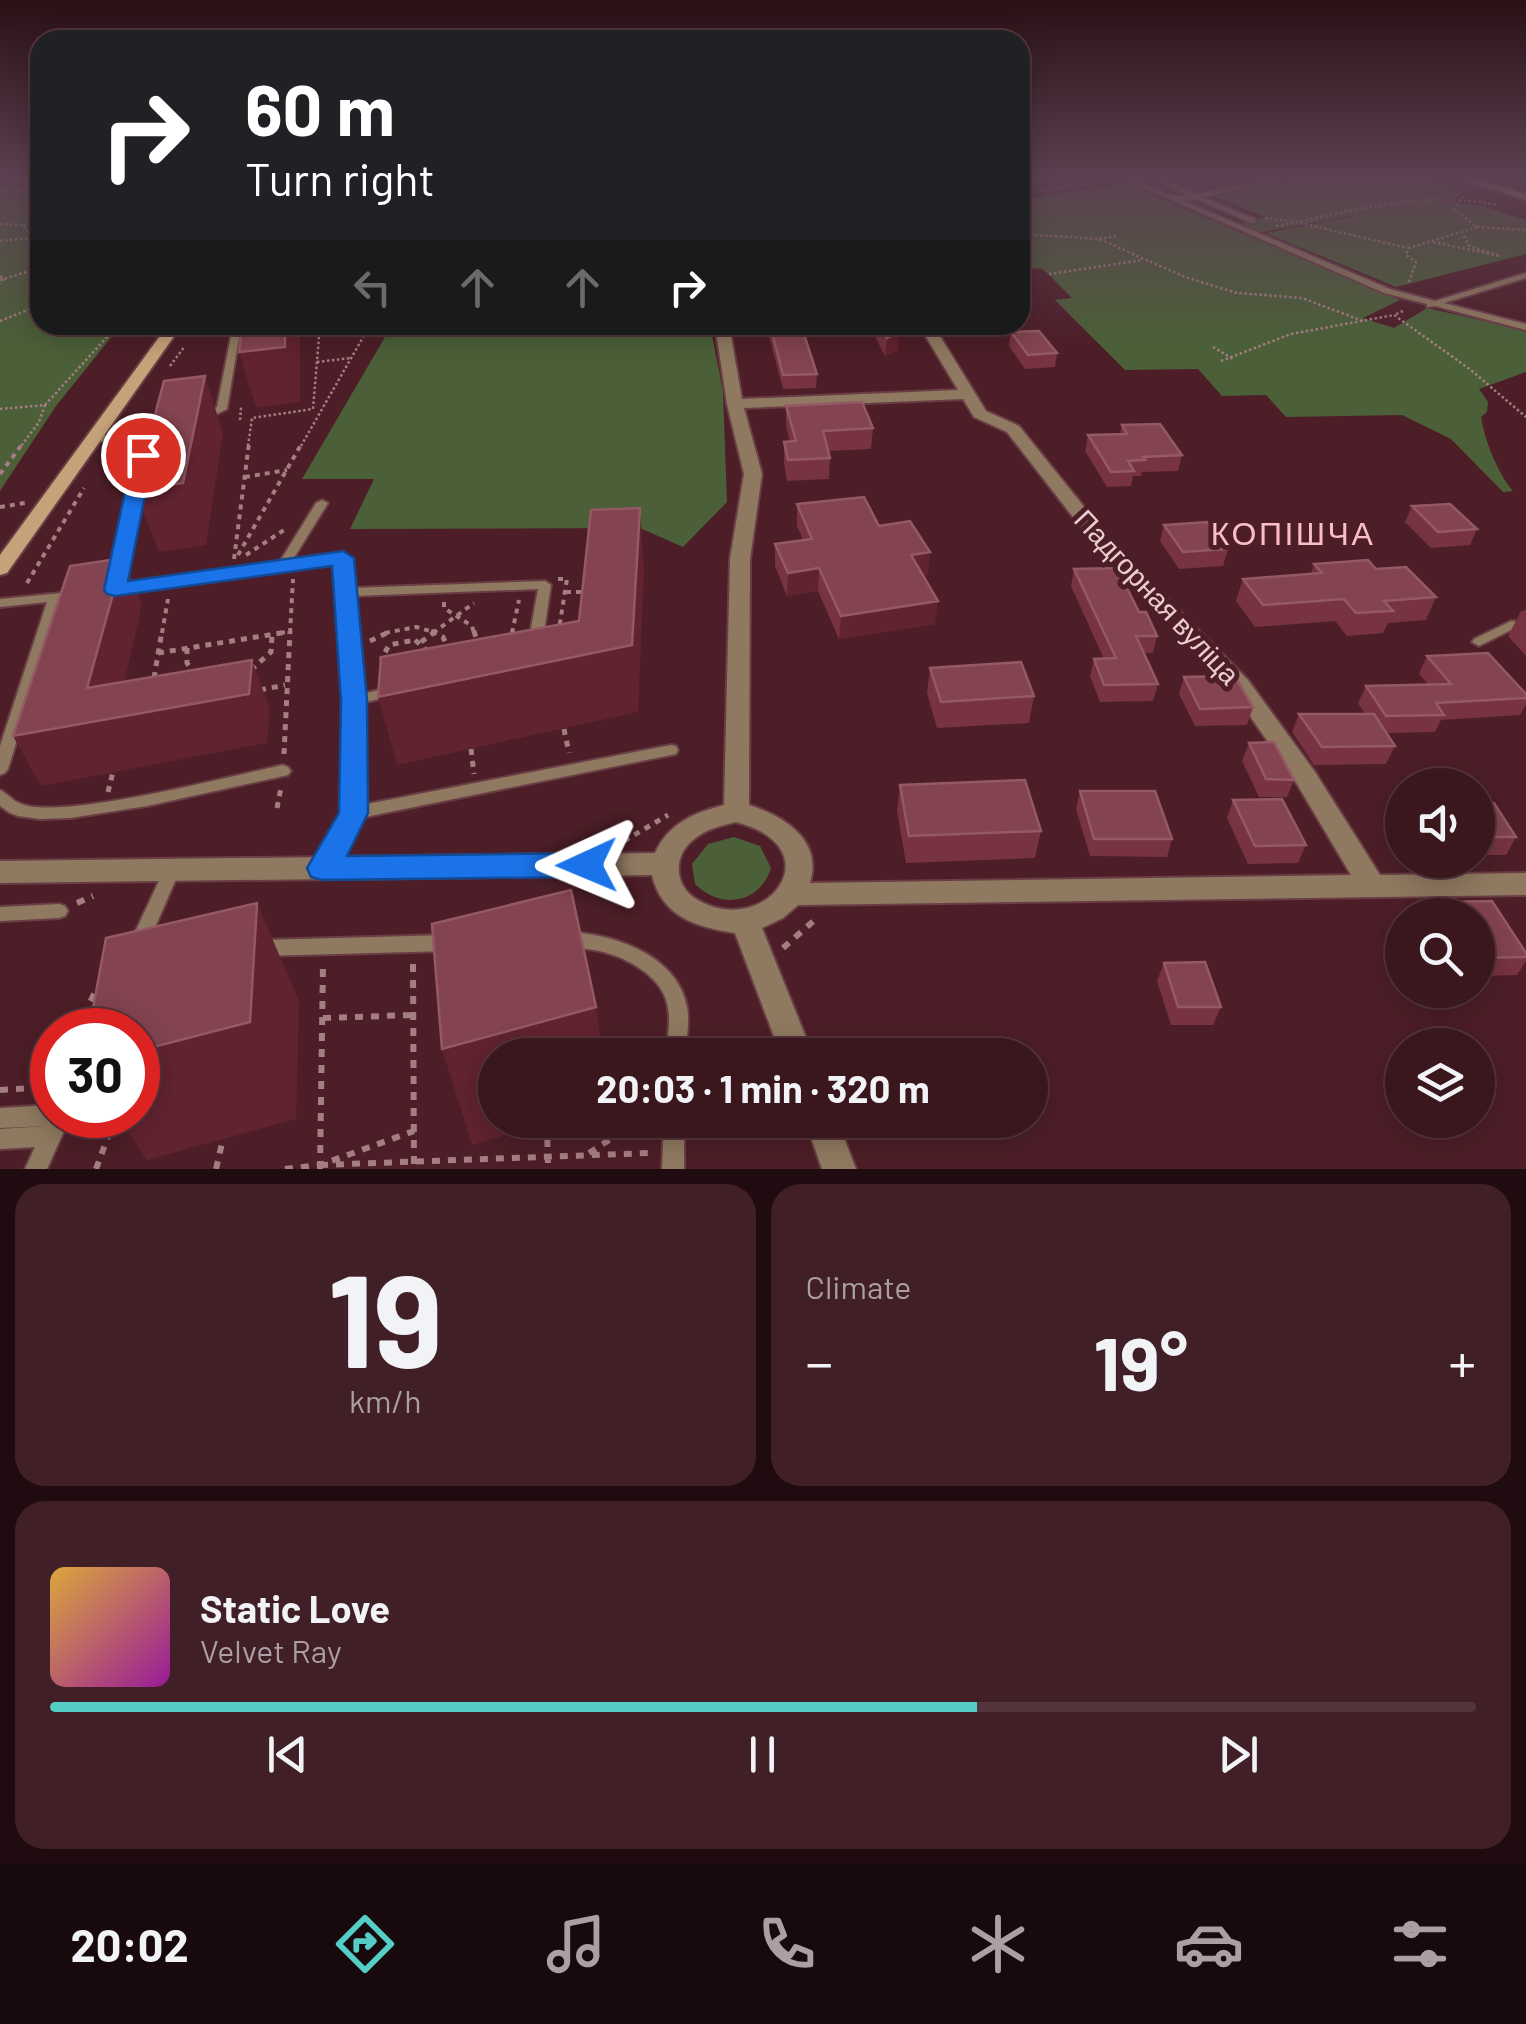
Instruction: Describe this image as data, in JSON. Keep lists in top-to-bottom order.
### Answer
{
  "streets": {
    "street": ["Падгорная вуліца"]
  },
  "districts": ["КОПІШЧА"],
  "page": {
    "turn": ["60 m", "Turn right"],
    "limit": "30",
    "trip": "20:03 · 1 min · 320 m",
    "tile": [
      ["19", "km/h"],
      "Climate"
    ],
    "heat": ["−", "19°", "+"],
    "song": ["Static Love", "Velvet Ray"],
    "tabs": "20:02"
  }
}
